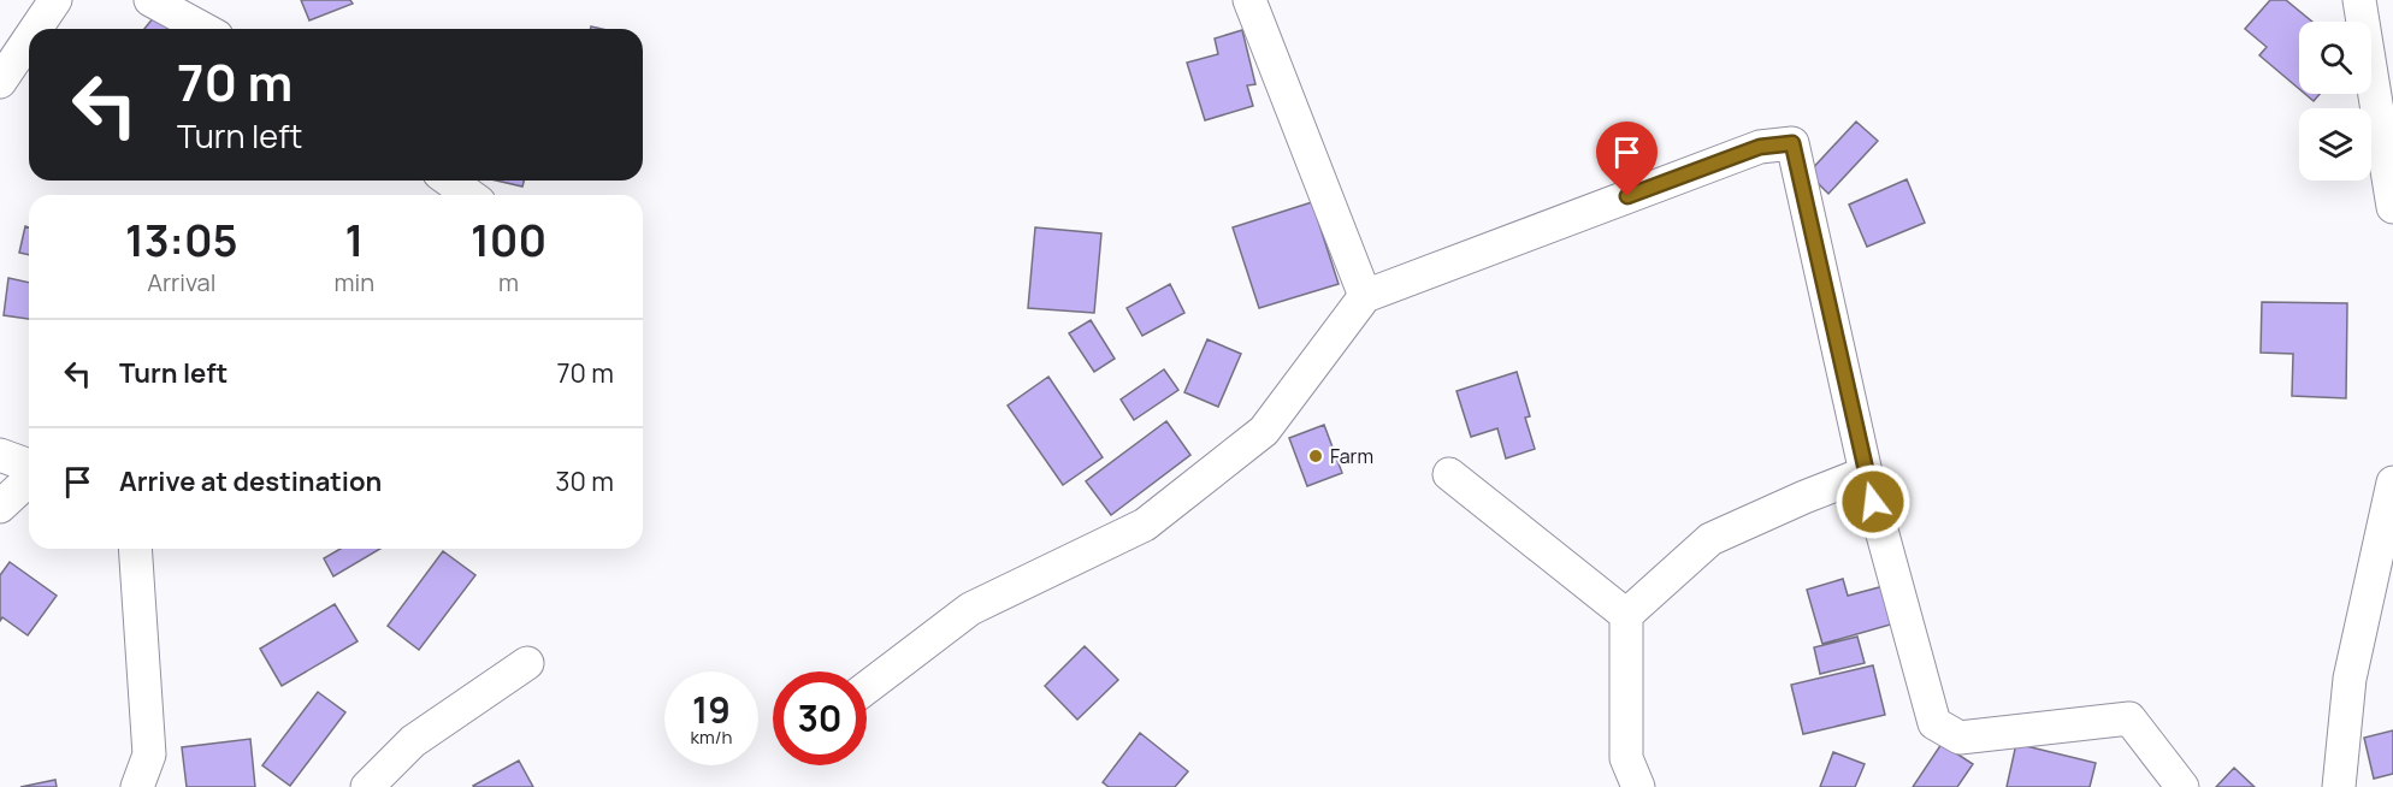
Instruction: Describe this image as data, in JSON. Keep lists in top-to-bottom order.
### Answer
{
  "places": ["Farm"],
  "page": {
    "turn": ["70 m", "Turn left"],
    "eta": [
      "13:05",
      "Arrival",
      "1",
      "min",
      "100",
      "m"
    ],
    "list": [
      {
        "name": "Turn left",
        "value": "70 m"
      },
      {
        "name": "Arrive at destination",
        "value": "30 m"
      }
    ],
    "speed": "19 km/h",
    "limit": "30"
  }
}
